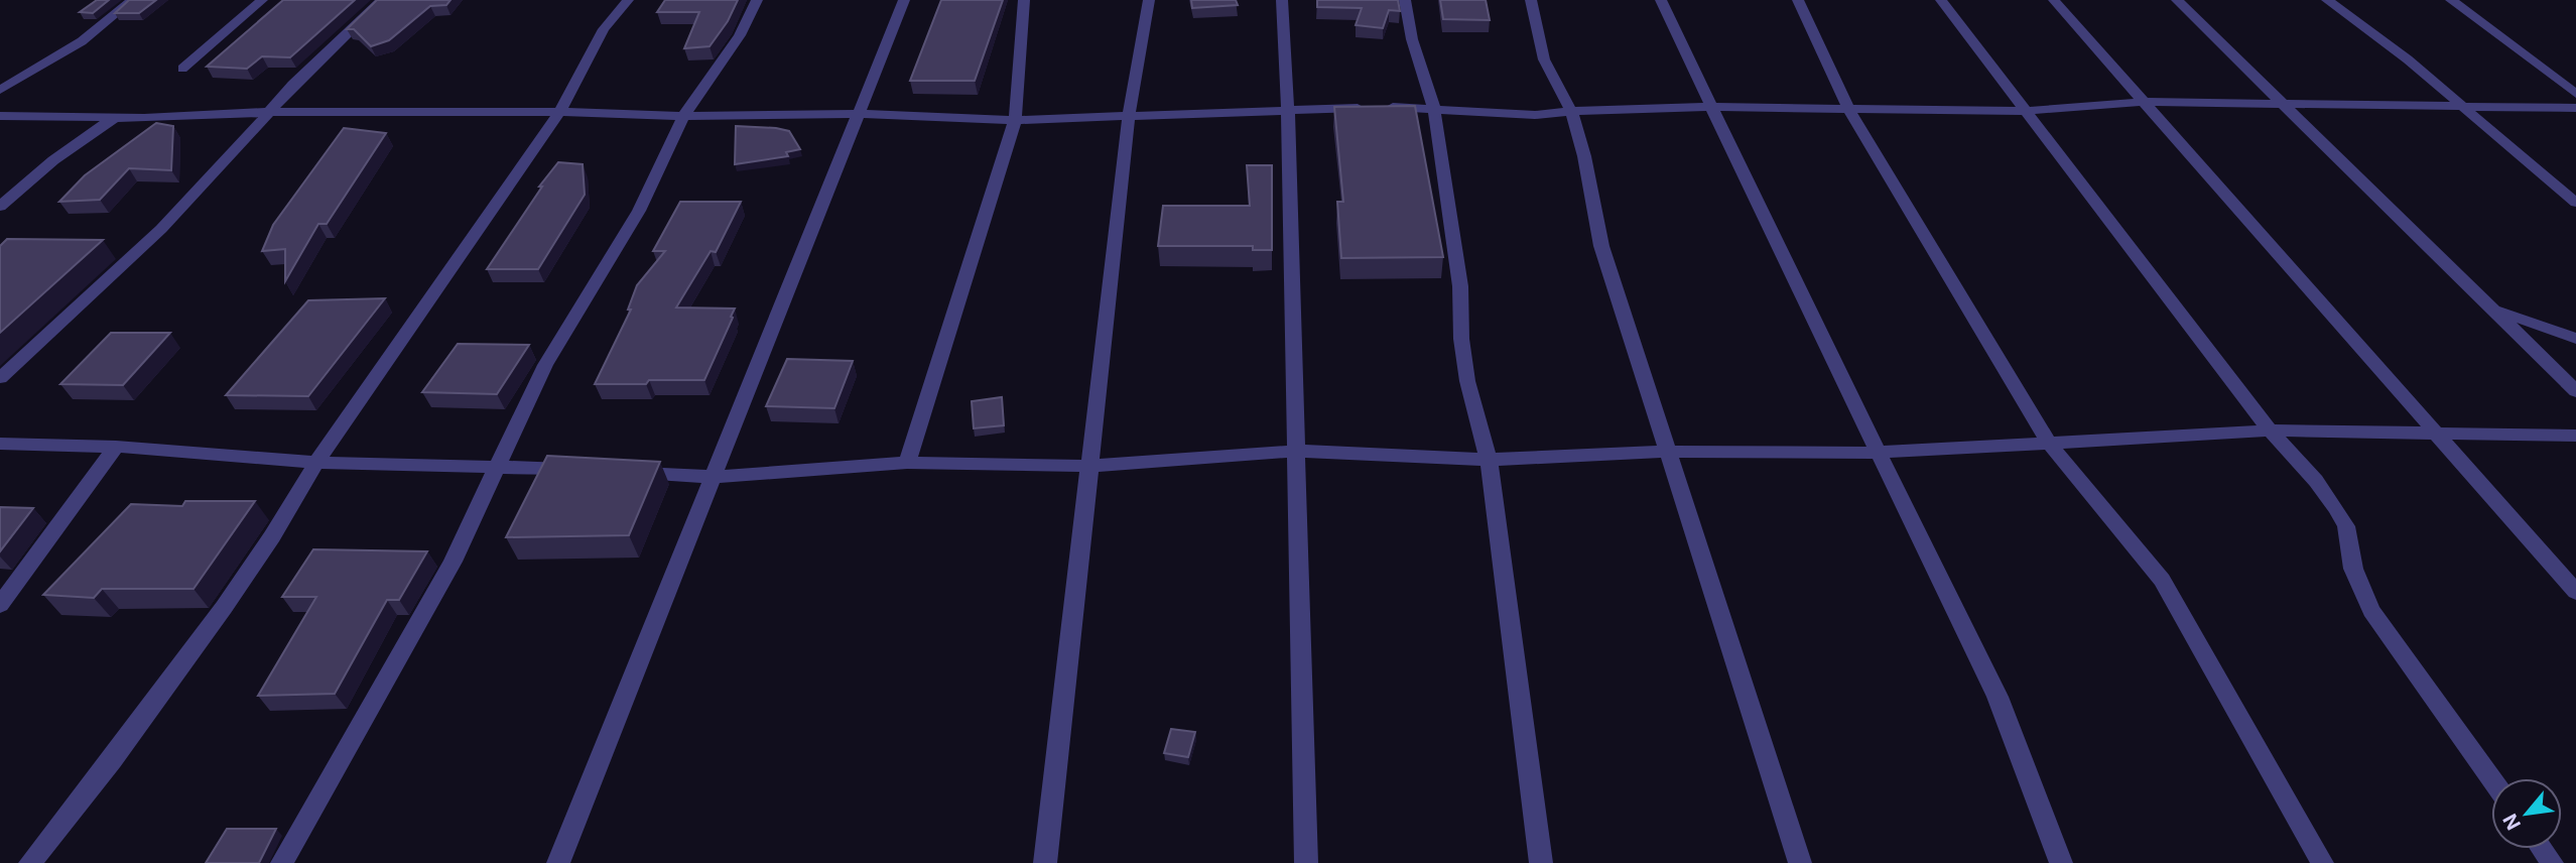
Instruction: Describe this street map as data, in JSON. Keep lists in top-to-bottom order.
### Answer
{
  "north": "bottom left"
}
